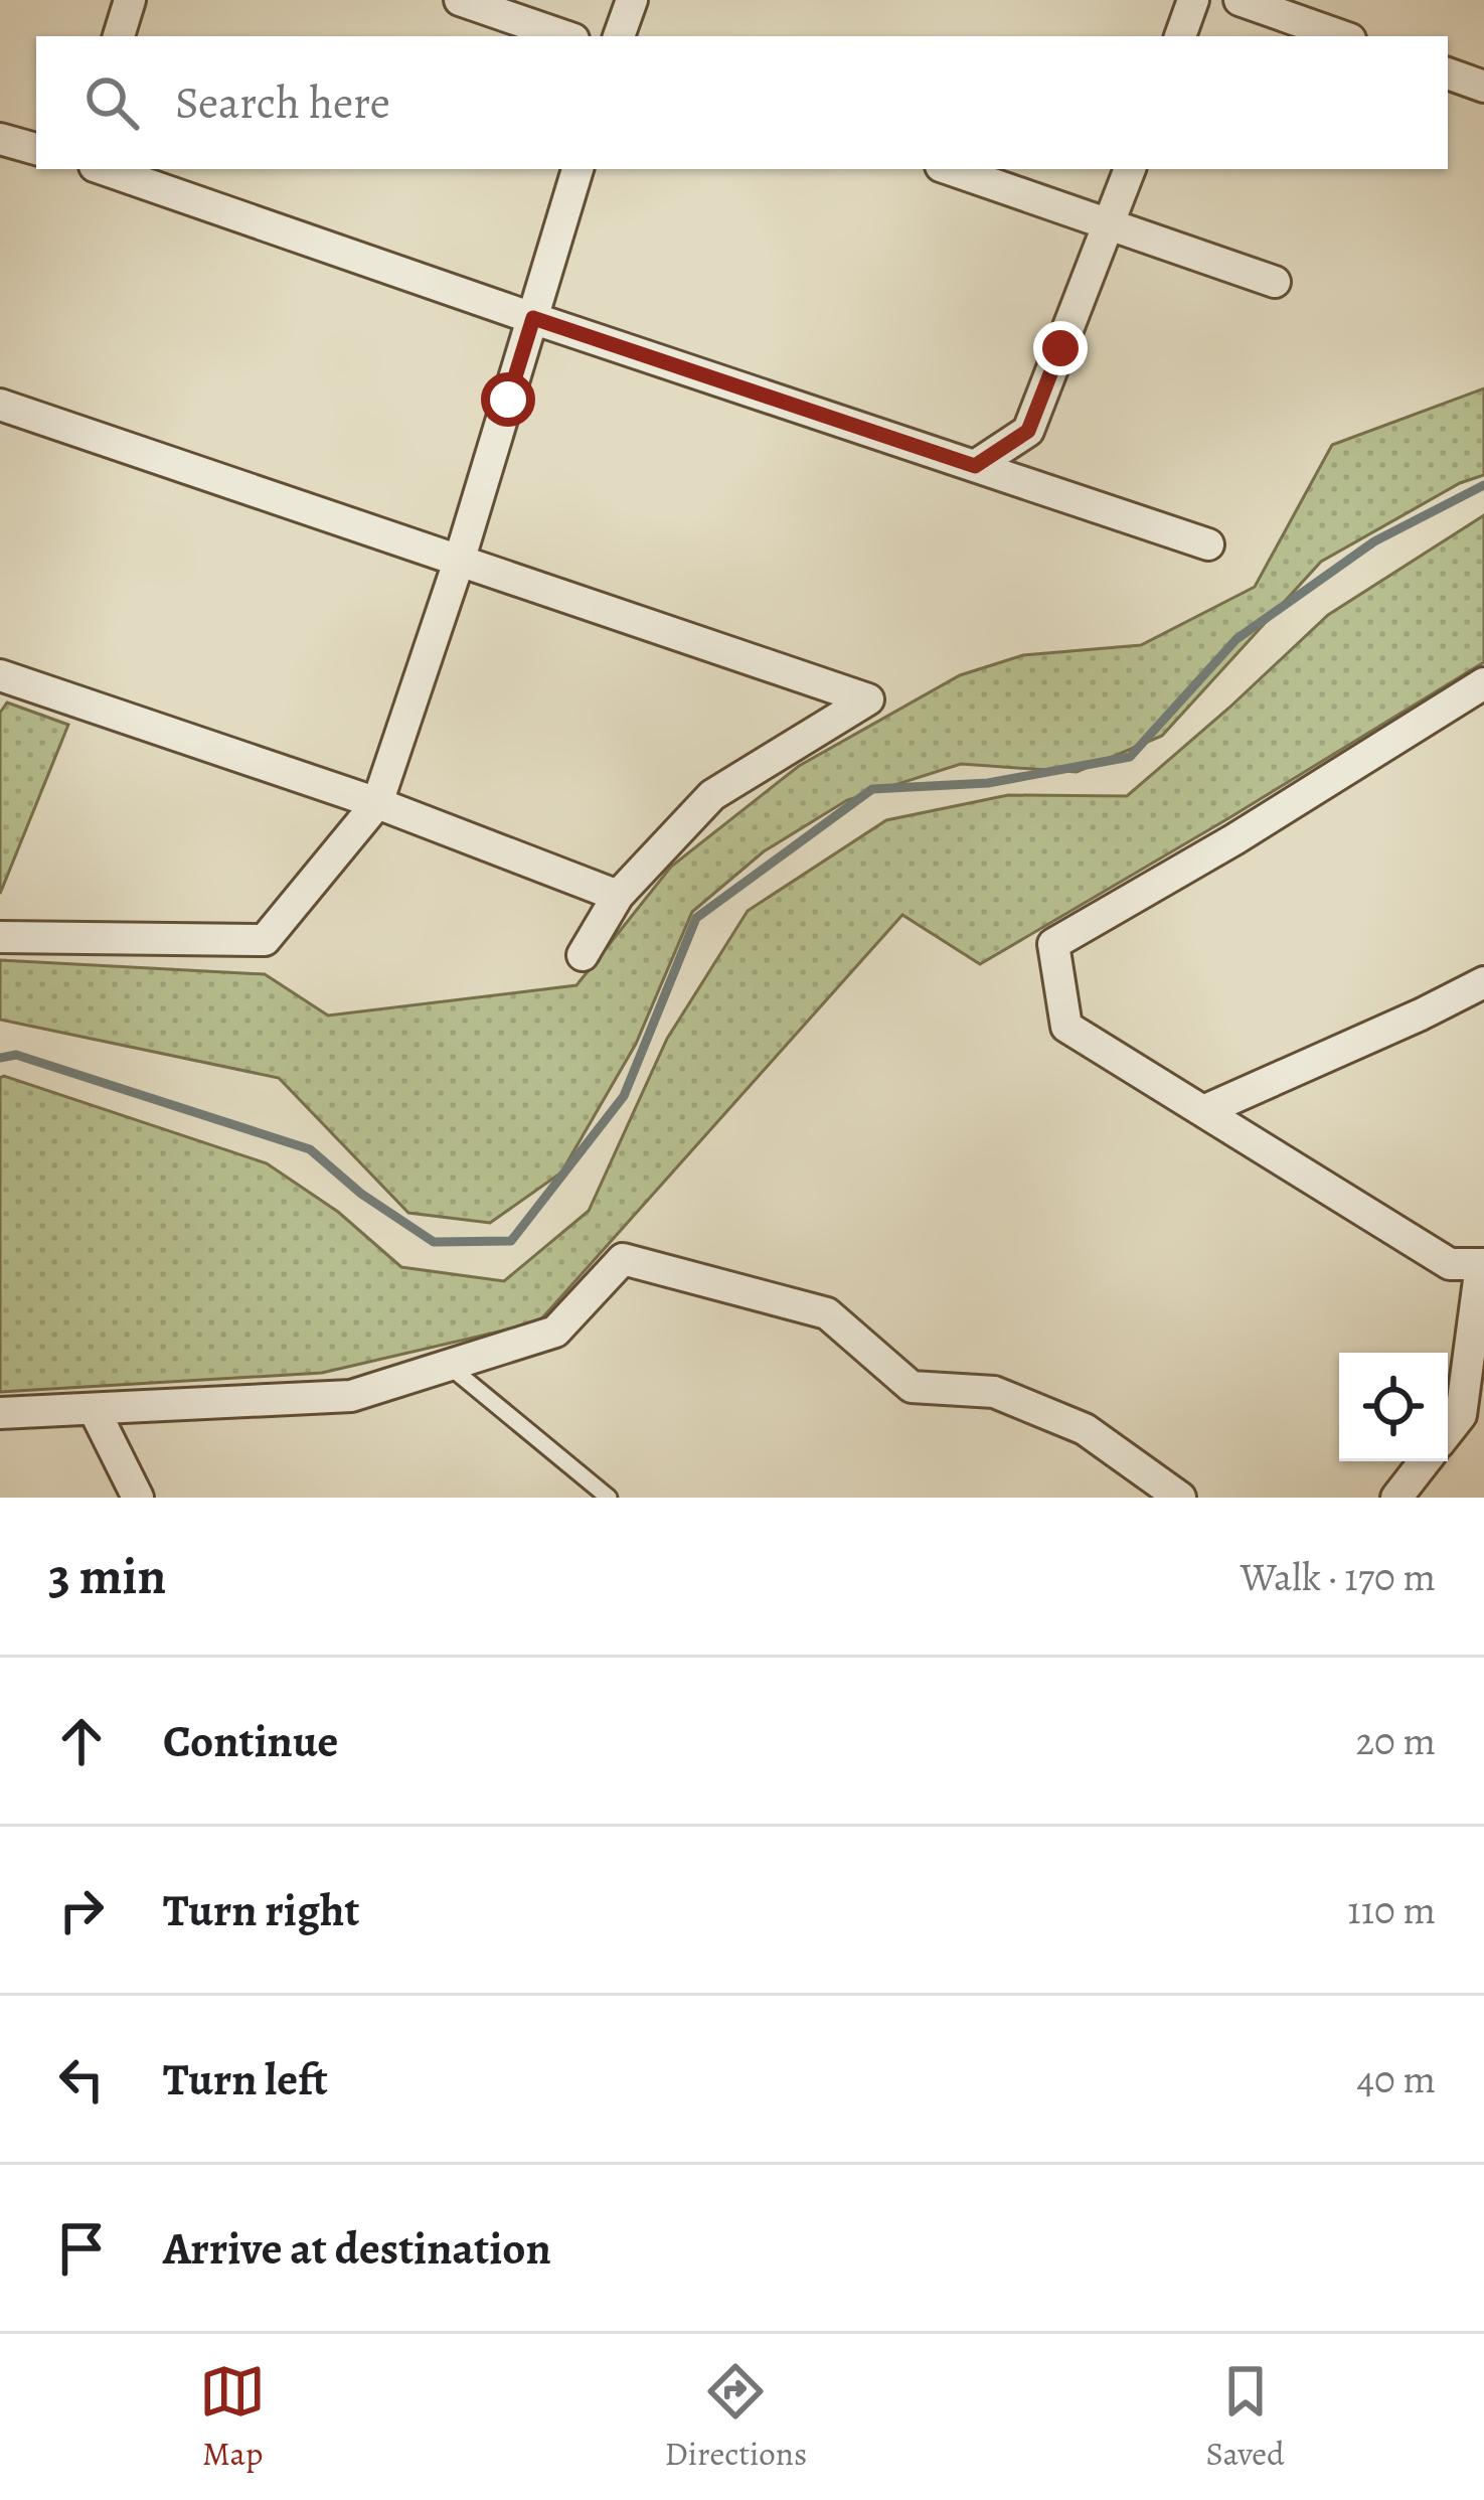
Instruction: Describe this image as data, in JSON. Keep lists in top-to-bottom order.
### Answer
{
  "page": {
    "search": "Search here",
    "heading": ["3 min", "Walk · 170 m"],
    "list": [
      ["Continue", "20 m"],
      ["Turn right", "110 m"],
      ["Turn left", "40 m"],
      "Arrive at destination"
    ],
    "nav": ["Map", "Directions", "Saved"]
  }
}
